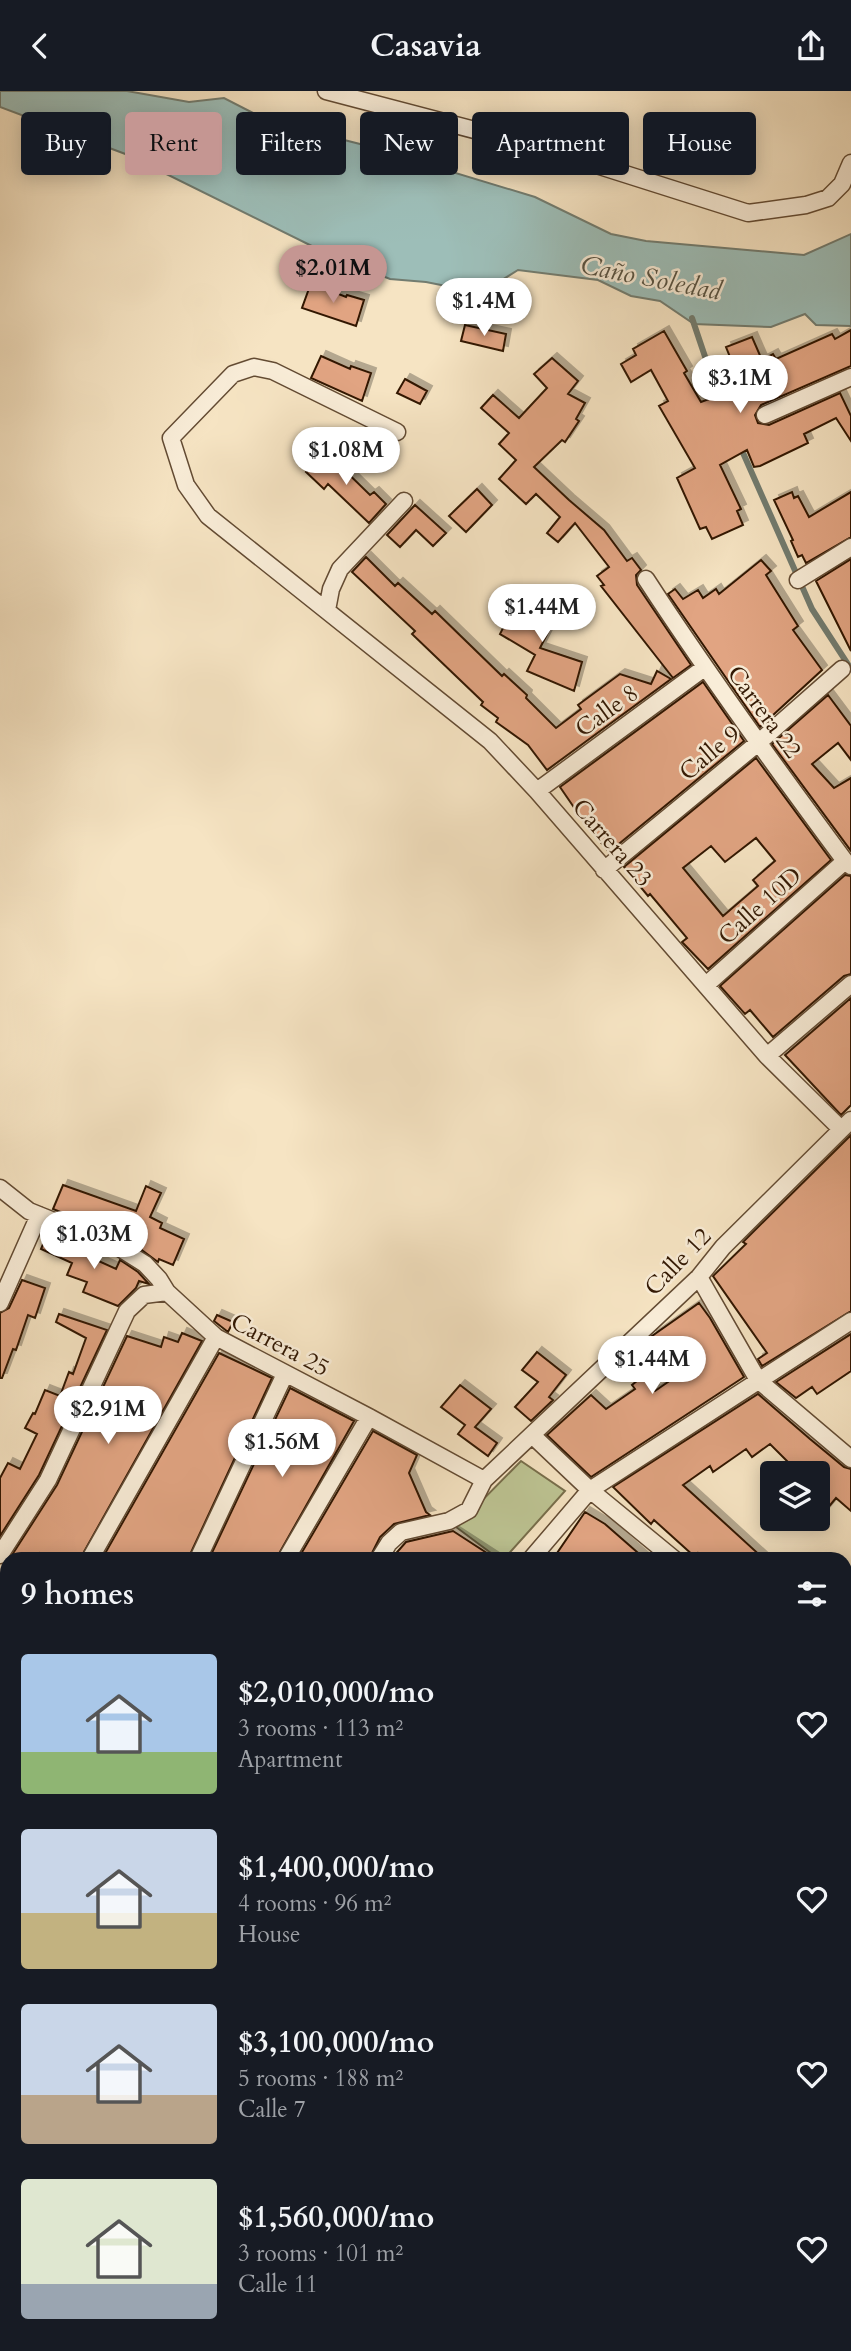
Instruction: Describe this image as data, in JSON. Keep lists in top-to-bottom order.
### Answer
{
  "streets": {
    "street": [
      "Calle 8",
      "Carrera 22",
      "Calle 9",
      "Carrera 23",
      "Calle 10D",
      "Calle 12",
      "Carrera 25"
    ]
  },
  "crossings": [
    ["Calle 8", "Carrera 22"],
    ["Calle 8", "Carrera 23"],
    ["Carrera 22", "Calle 9"],
    ["Carrera 22", "Calle 10D"],
    ["Calle 9", "Carrera 23"],
    ["Carrera 23", "Calle 10D"],
    ["Carrera 23", "Calle 12"],
    ["Calle 12", "Carrera 25"]
  ],
  "water": ["Caño Soledad"],
  "page": {
    "header": "Casavia",
    "chip": [
      "Buy",
      "Rent",
      "Filters",
      "New",
      "Apartment",
      "House"
    ],
    "price": [
      "$2.01M",
      "$1.4M",
      "$3.1M",
      "$1.08M",
      "$1.44M",
      "$1.03M",
      "$1.44M",
      "$2.91M",
      "$1.56M"
    ],
    "heading": "9 homes",
    "list": [
      {
        "name": "$2,010,000/mo",
        "note": "3 rooms · 113 m² · Apartment"
      },
      {
        "name": "$1,400,000/mo",
        "note": "4 rooms · 96 m² · House"
      },
      {
        "name": "$3,100,000/mo",
        "note": "5 rooms · 188 m² · Calle 7"
      },
      {
        "name": "$1,560,000/mo",
        "note": "3 rooms · 101 m² · Calle 11"
      }
    ]
  }
}
